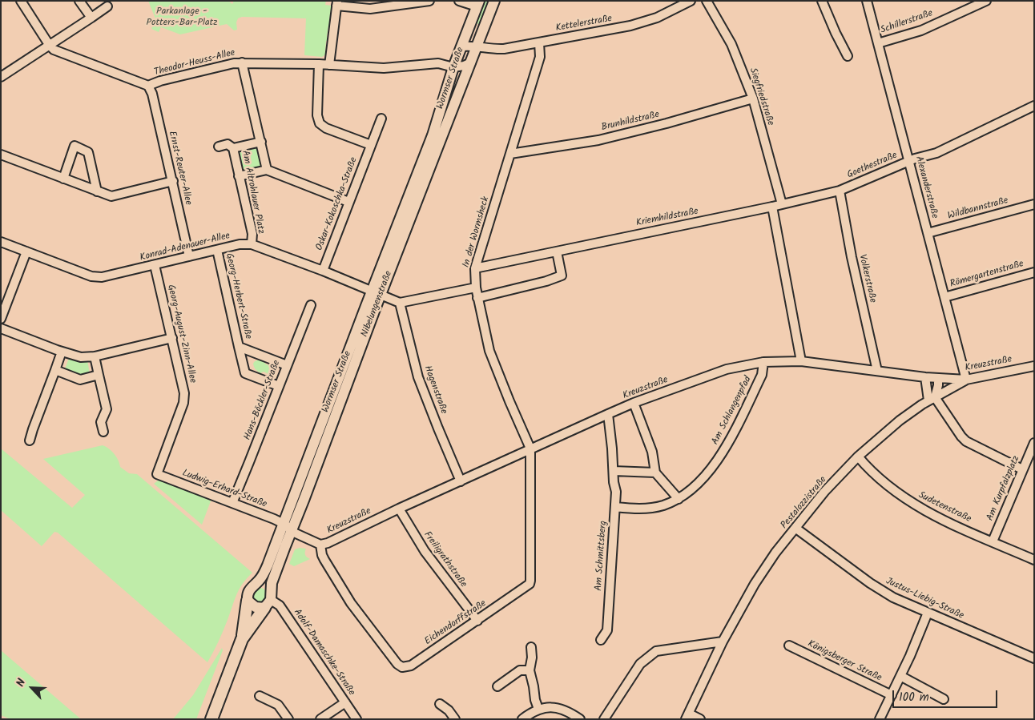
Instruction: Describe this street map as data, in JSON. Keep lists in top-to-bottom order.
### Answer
{
  "streets": {
    "street": [
      "Schillerstraße",
      "Kettelerstraße",
      "Theodor-Heuss-Allee",
      "Wormser Straße",
      "Siegfriedstraße",
      "Brunhildstraße",
      "Goethestraße",
      "Ernst-Reuter-Allee",
      "Alexanderstraße",
      "Am Altrohlauer Platz",
      "Oskar-Kokoschka-Straße",
      "Wildbannstraße",
      "Kriemhildstraße",
      "In der Wormsheck",
      "Konrad-Adenauer-Allee",
      "Römergartenstraße",
      "Volkerstraße",
      "Georg-Herbert-Straße",
      "Nibelungenstraße",
      "Georg-August-Zinn-Allee",
      "Kreuzstraße",
      "Hagenstraße",
      "Hans-Böckler-Straße",
      "Am Schlangenpfad",
      "Am Kurpfalzplatz",
      "Ludwig-Erhard-Straße",
      "Pestalozzistraße",
      "Sudetenstraße",
      "Am Schmittsberg",
      "Freiligrathstraße",
      "Justus-Liebig-Straße",
      "Eichendorffstraße",
      "Adolf-Damaschke-Straße",
      "Königsberger Straße"
    ]
  },
  "crossings": [
    ["Schillerstraße", "Alexanderstraße"],
    ["Kettelerstraße", "Wormser Straße"],
    ["Kettelerstraße", "In der Wormsheck"],
    ["Kettelerstraße", "Nibelungenstraße"],
    ["Theodor-Heuss-Allee", "Wormser Straße"],
    ["Theodor-Heuss-Allee", "Ernst-Reuter-Allee"],
    ["Theodor-Heuss-Allee", "Am Altrohlauer Platz"],
    ["Wormser Straße", "Konrad-Adenauer-Allee"],
    ["Wormser Straße", "Nibelungenstraße"],
    ["Wormser Straße", "Ludwig-Erhard-Straße"],
    ["Wormser Straße", "Adolf-Damaschke-Straße"],
    ["Siegfriedstraße", "Brunhildstraße"],
    ["Siegfriedstraße", "Goethestraße"],
    ["Siegfriedstraße", "Kriemhildstraße"],
    ["Brunhildstraße", "In der Wormsheck"],
    ["Goethestraße", "Alexanderstraße"],
    ["Goethestraße", "Kriemhildstraße"],
    ["Goethestraße", "Volkerstraße"],
    ["Ernst-Reuter-Allee", "Konrad-Adenauer-Allee"],
    ["Alexanderstraße", "Wildbannstraße"],
    ["Alexanderstraße", "Römergartenstraße"],
    ["Alexanderstraße", "Kreuzstraße"],
    ["Alexanderstraße", "Pestalozzistraße"],
    ["Am Altrohlauer Platz", "Konrad-Adenauer-Allee"],
    ["Oskar-Kokoschka-Straße", "Konrad-Adenauer-Allee"],
    ["Kriemhildstraße", "In der Wormsheck"],
    ["In der Wormsheck", "Kreuzstraße"],
    ["In der Wormsheck", "Eichendorffstraße"],
    ["Konrad-Adenauer-Allee", "Georg-Herbert-Straße"],
    ["Konrad-Adenauer-Allee", "Nibelungenstraße"],
    ["Konrad-Adenauer-Allee", "Georg-August-Zinn-Allee"],
    ["Volkerstraße", "Kreuzstraße"],
    ["Georg-Herbert-Straße", "Hans-Böckler-Straße"],
    ["Nibelungenstraße", "Kreuzstraße"],
    ["Nibelungenstraße", "Ludwig-Erhard-Straße"],
    ["Nibelungenstraße", "Adolf-Damaschke-Straße"],
    ["Georg-August-Zinn-Allee", "Ludwig-Erhard-Straße"],
    ["Kreuzstraße", "Hagenstraße"],
    ["Kreuzstraße", "Am Schlangenpfad"],
    ["Kreuzstraße", "Ludwig-Erhard-Straße"],
    ["Kreuzstraße", "Pestalozzistraße"],
    ["Kreuzstraße", "Am Schmittsberg"],
    ["Kreuzstraße", "Freiligrathstraße"],
    ["Kreuzstraße", "Eichendorffstraße"],
    ["Hans-Böckler-Straße", "Ludwig-Erhard-Straße"],
    ["Am Schlangenpfad", "Am Schmittsberg"],
    ["Am Kurpfalzplatz", "Sudetenstraße"],
    ["Pestalozzistraße", "Sudetenstraße"],
    ["Pestalozzistraße", "Justus-Liebig-Straße"],
    ["Freiligrathstraße", "Eichendorffstraße"]
  ],
  "parks": ["Parkanlage - Potters-Bar-Platz"],
  "scale_bar": "100 m",
  "north": "top left"
}
